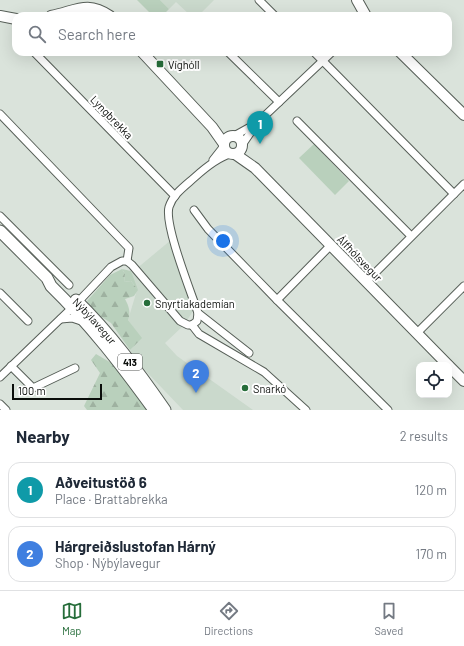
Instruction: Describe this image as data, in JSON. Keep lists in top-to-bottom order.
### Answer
{
  "streets": {
    "main road": ["Nýbýlavegur", "413"],
    "street": ["Lyngbrekka", "Álfhólsvegur"]
  },
  "places": {
    "transit": ["Víghóll"],
    "other": ["Snyrtiakademían", "Snarkó"]
  },
  "scale_bar": "100 m",
  "page": {
    "search": "Search here",
    "pins": ["1", "2"],
    "scale": "100 m",
    "heading": ["Nearby", "2 results"],
    "list": [
      {
        "mark": "1",
        "name": "Aðveitustöð 6",
        "note": "Place · Brattabrekka",
        "value": "120 m"
      },
      {
        "mark": "2",
        "name": "Hárgreiðslustofan Hárný",
        "note": "Shop · Nýbýlavegur",
        "value": "170 m"
      }
    ],
    "nav": ["Map", "Directions", "Saved"]
  }
}
